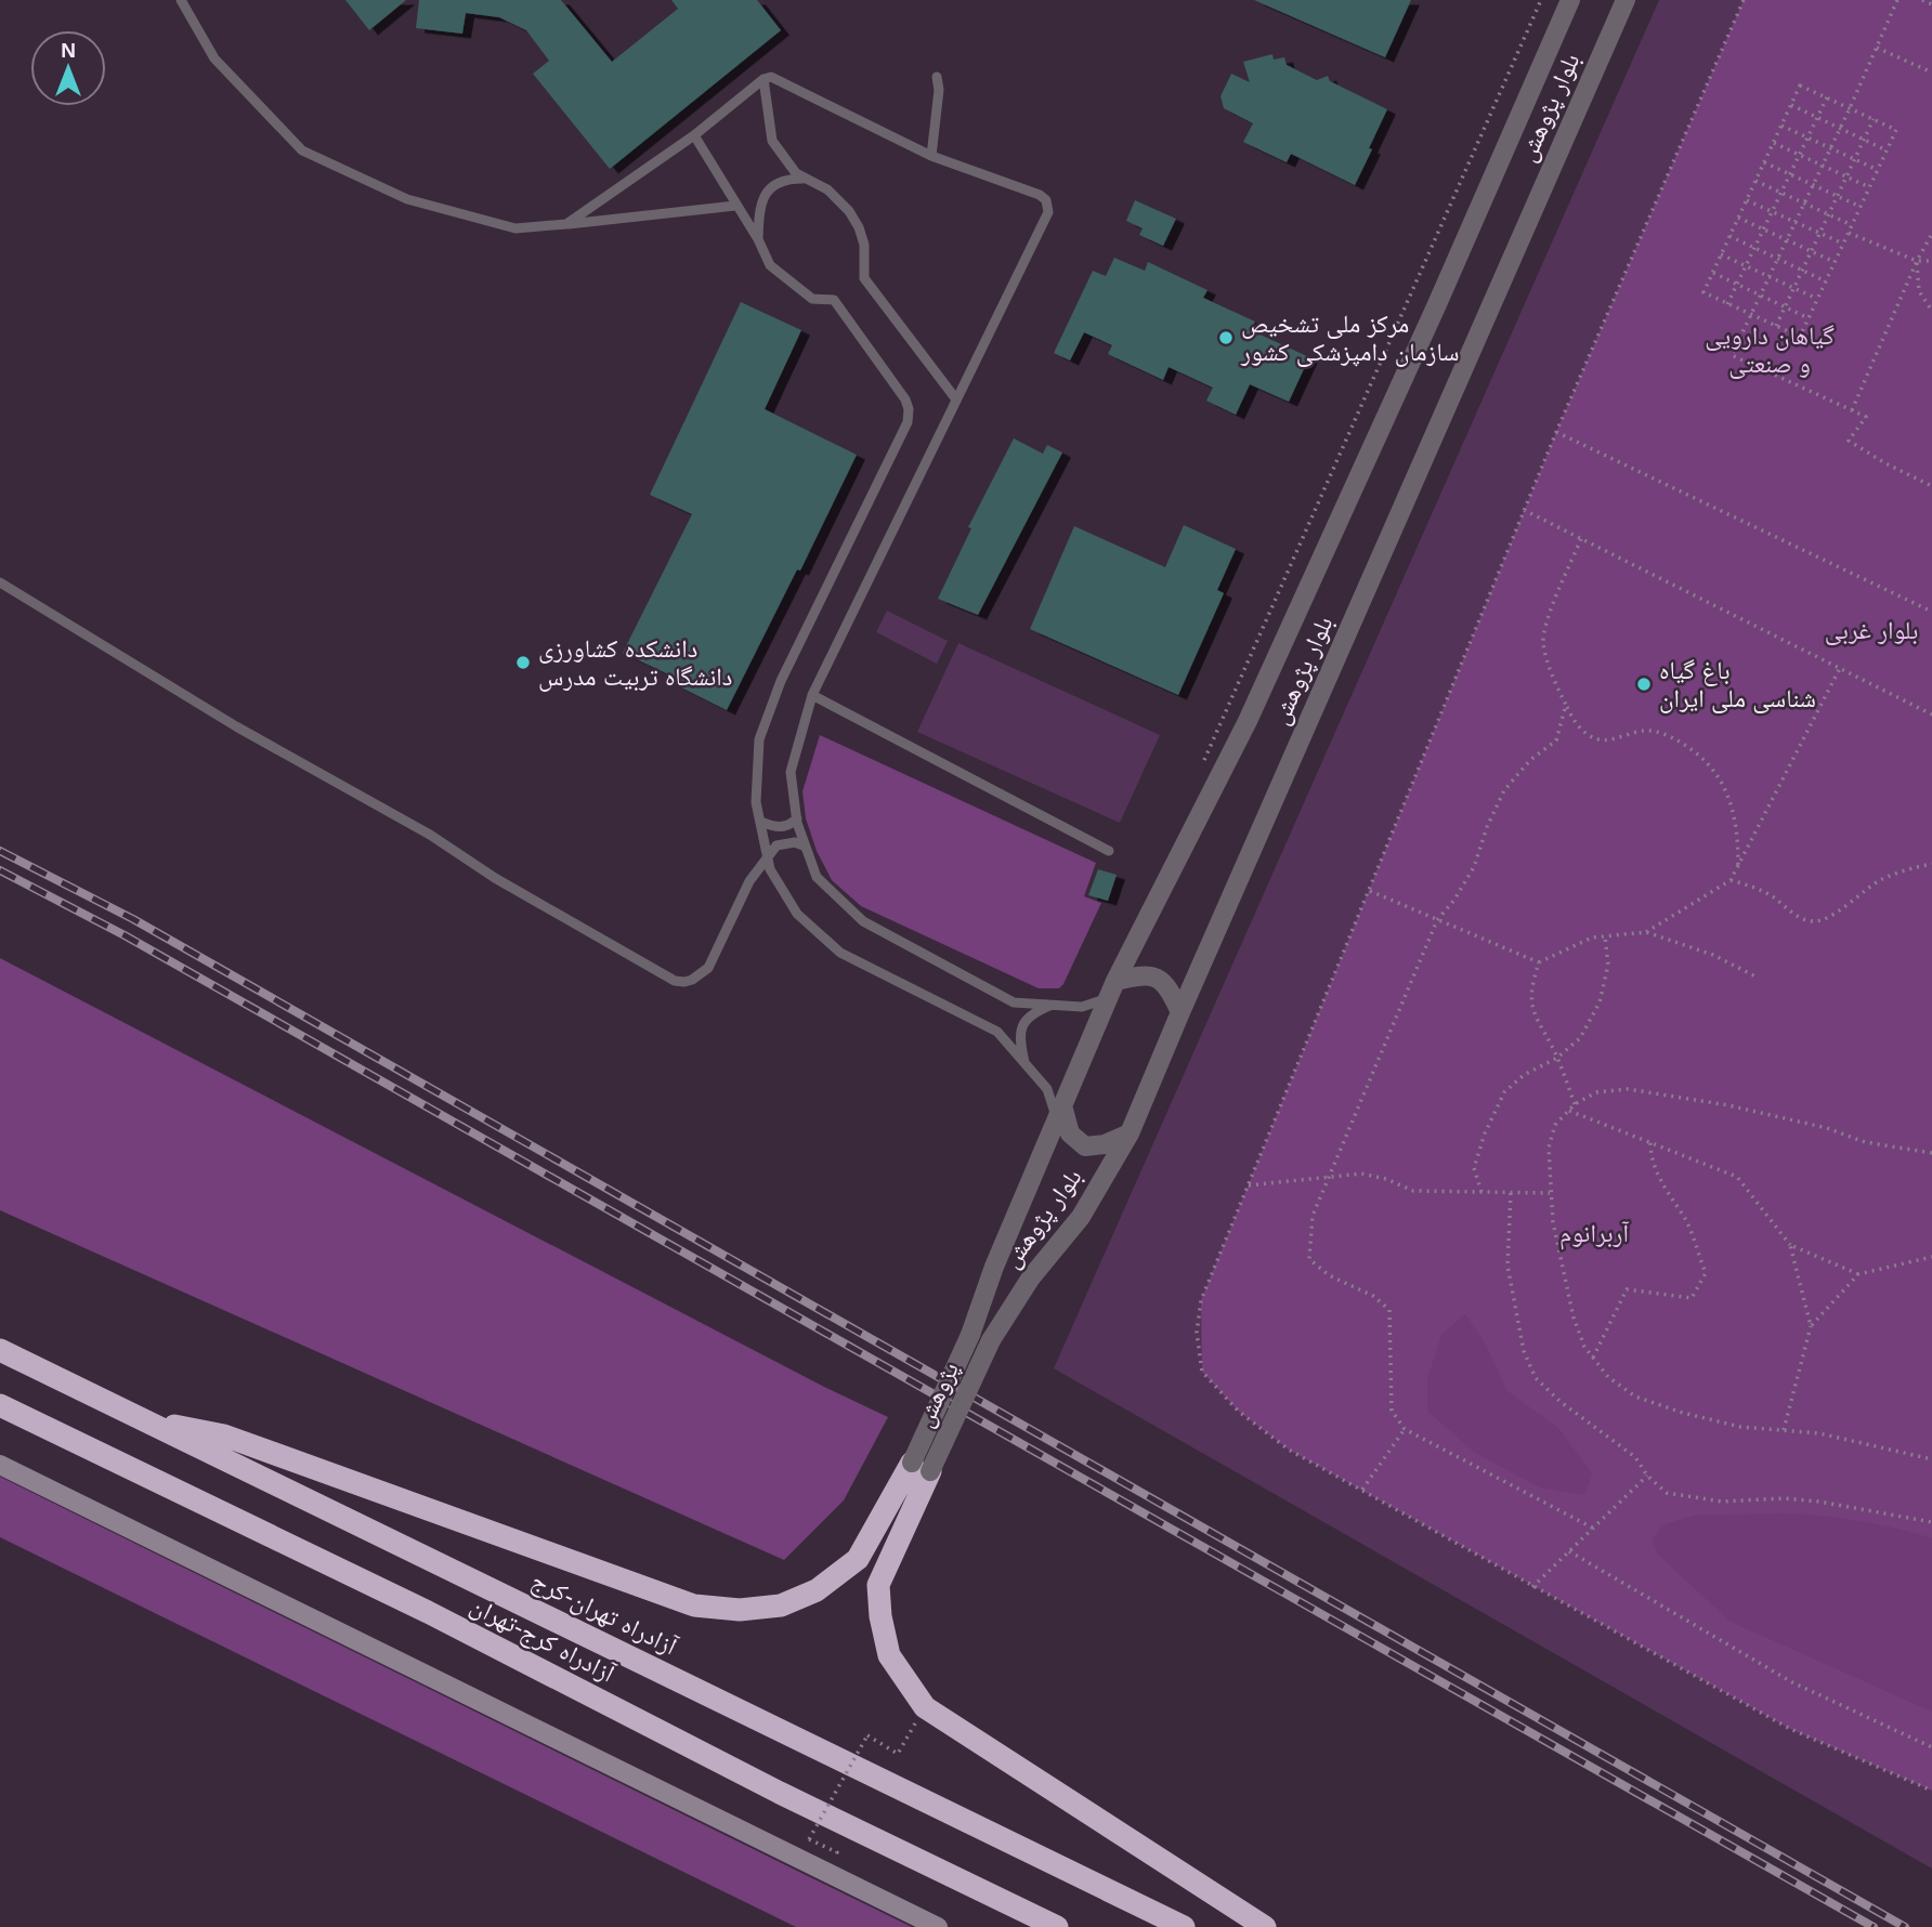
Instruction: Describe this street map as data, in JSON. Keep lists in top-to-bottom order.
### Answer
{
  "streets": {
    "highway": ["آزادراه تهران-کرج", "آزادراه کرج-تهران"],
    "street": ["بلوار پژوهش", "پژوهش"]
  },
  "crossings": [
    ["بلوار پژوهش", "پژوهش"]
  ],
  "parks": ["گیاهان دارویی و صنعتی", "بلوار غربی", "آربرانوم"],
  "places": ["مرکز ملی تشخیص سازمان دامپزشکی کشور", "دانشکده کشاورزی دانشگاه تربیت مدرس", "باغ گیاه‌ شناسی ملی ایران"],
  "north": "top"
}
